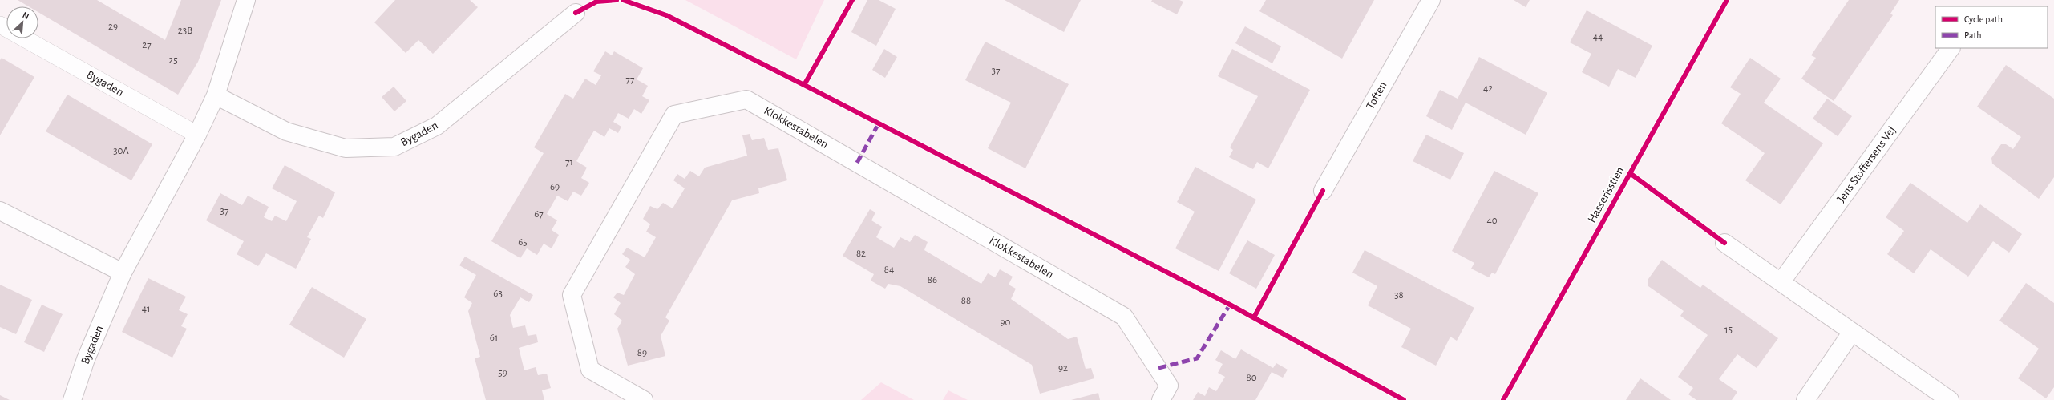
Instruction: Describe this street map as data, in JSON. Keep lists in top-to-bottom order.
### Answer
{
  "streets": {
    "street": [
      "Bygaden",
      "Toften",
      "Klokkestabelen",
      "Jens Stoffersens Vej"
    ],
    "cycle path": ["Hasserisstien"]
  },
  "house_numbers": [
    "29",
    "23B",
    "44",
    "27",
    "25",
    "37",
    "77",
    "42",
    "30A",
    "71",
    "69",
    "37",
    "67",
    "40",
    "65",
    "82",
    "84",
    "86",
    "63",
    "38",
    "88",
    "41",
    "90",
    "15",
    "61",
    "89",
    "92",
    "59",
    "80"
  ],
  "legend": ["Cycle path", "Path"],
  "north": "top right"
}
